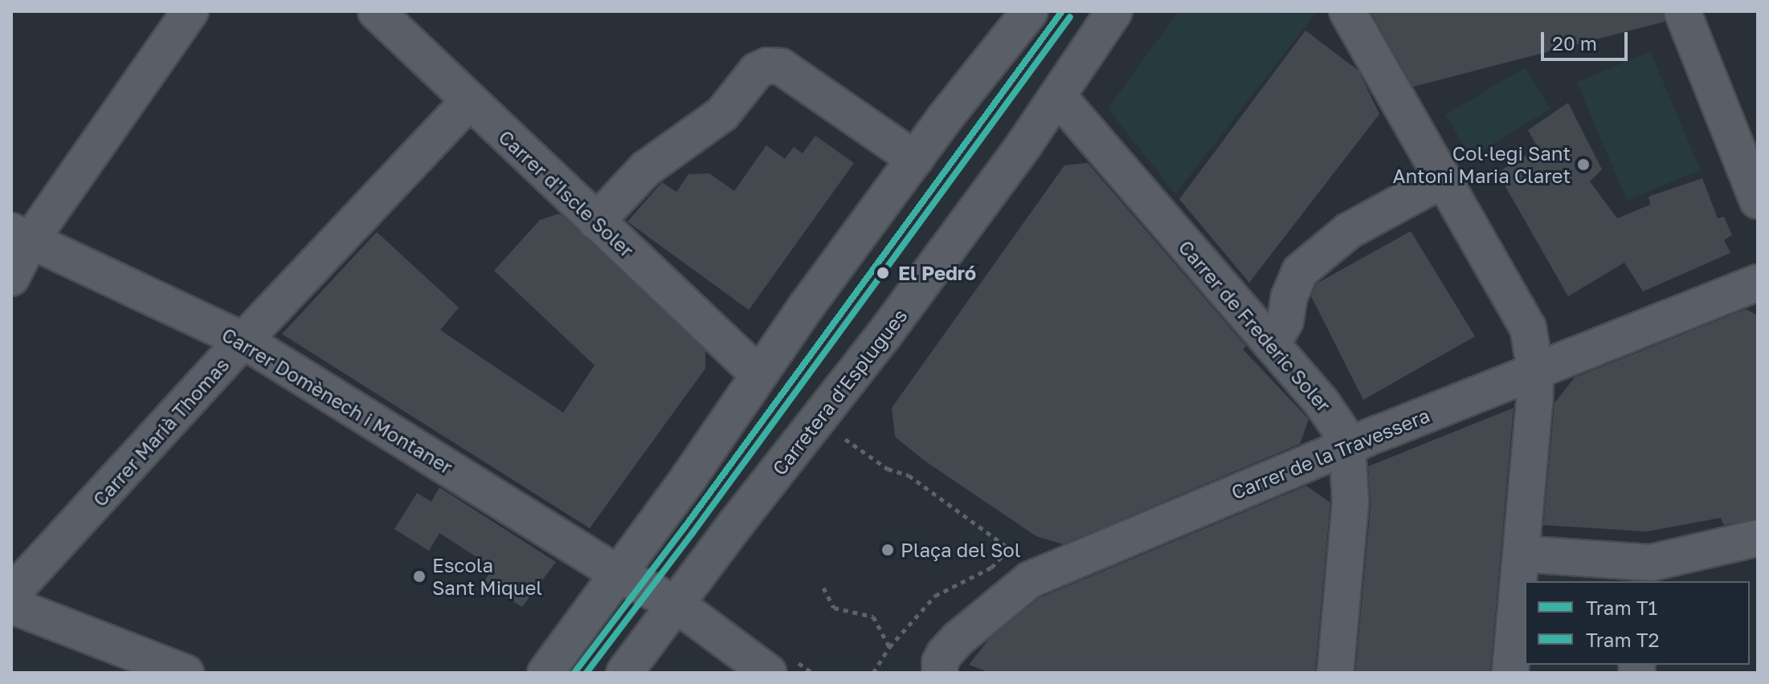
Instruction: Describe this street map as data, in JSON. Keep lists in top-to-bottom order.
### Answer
{
  "streets": {
    "street": [
      "Carrer d'Iscle Soler",
      "Carrer de Frederic Soler",
      "Carretera d'Esplugues",
      "Carrer Domènech i Montaner",
      "Carrer Marià Thomas",
      "Carrer de la Travessera"
    ]
  },
  "crossings": [
    ["Carrer d'Iscle Soler", "Carrer Marià Thomas"],
    ["Carrer de Frederic Soler", "Carretera d'Esplugues"],
    ["Carrer de Frederic Soler", "Carrer de la Travessera"],
    ["Carrer Domènech i Montaner", "Carrer Marià Thomas"]
  ],
  "places": [
    "Col·legi Sant Antoni Maria Claret",
    "El Pedró",
    "Plaça del Sol",
    "Escola Sant Miquel"
  ],
  "lines": ["tram line T1", "tram line T2"],
  "legend": ["Tram T1", "Tram T2"],
  "scale_bar": "20 m"
}
